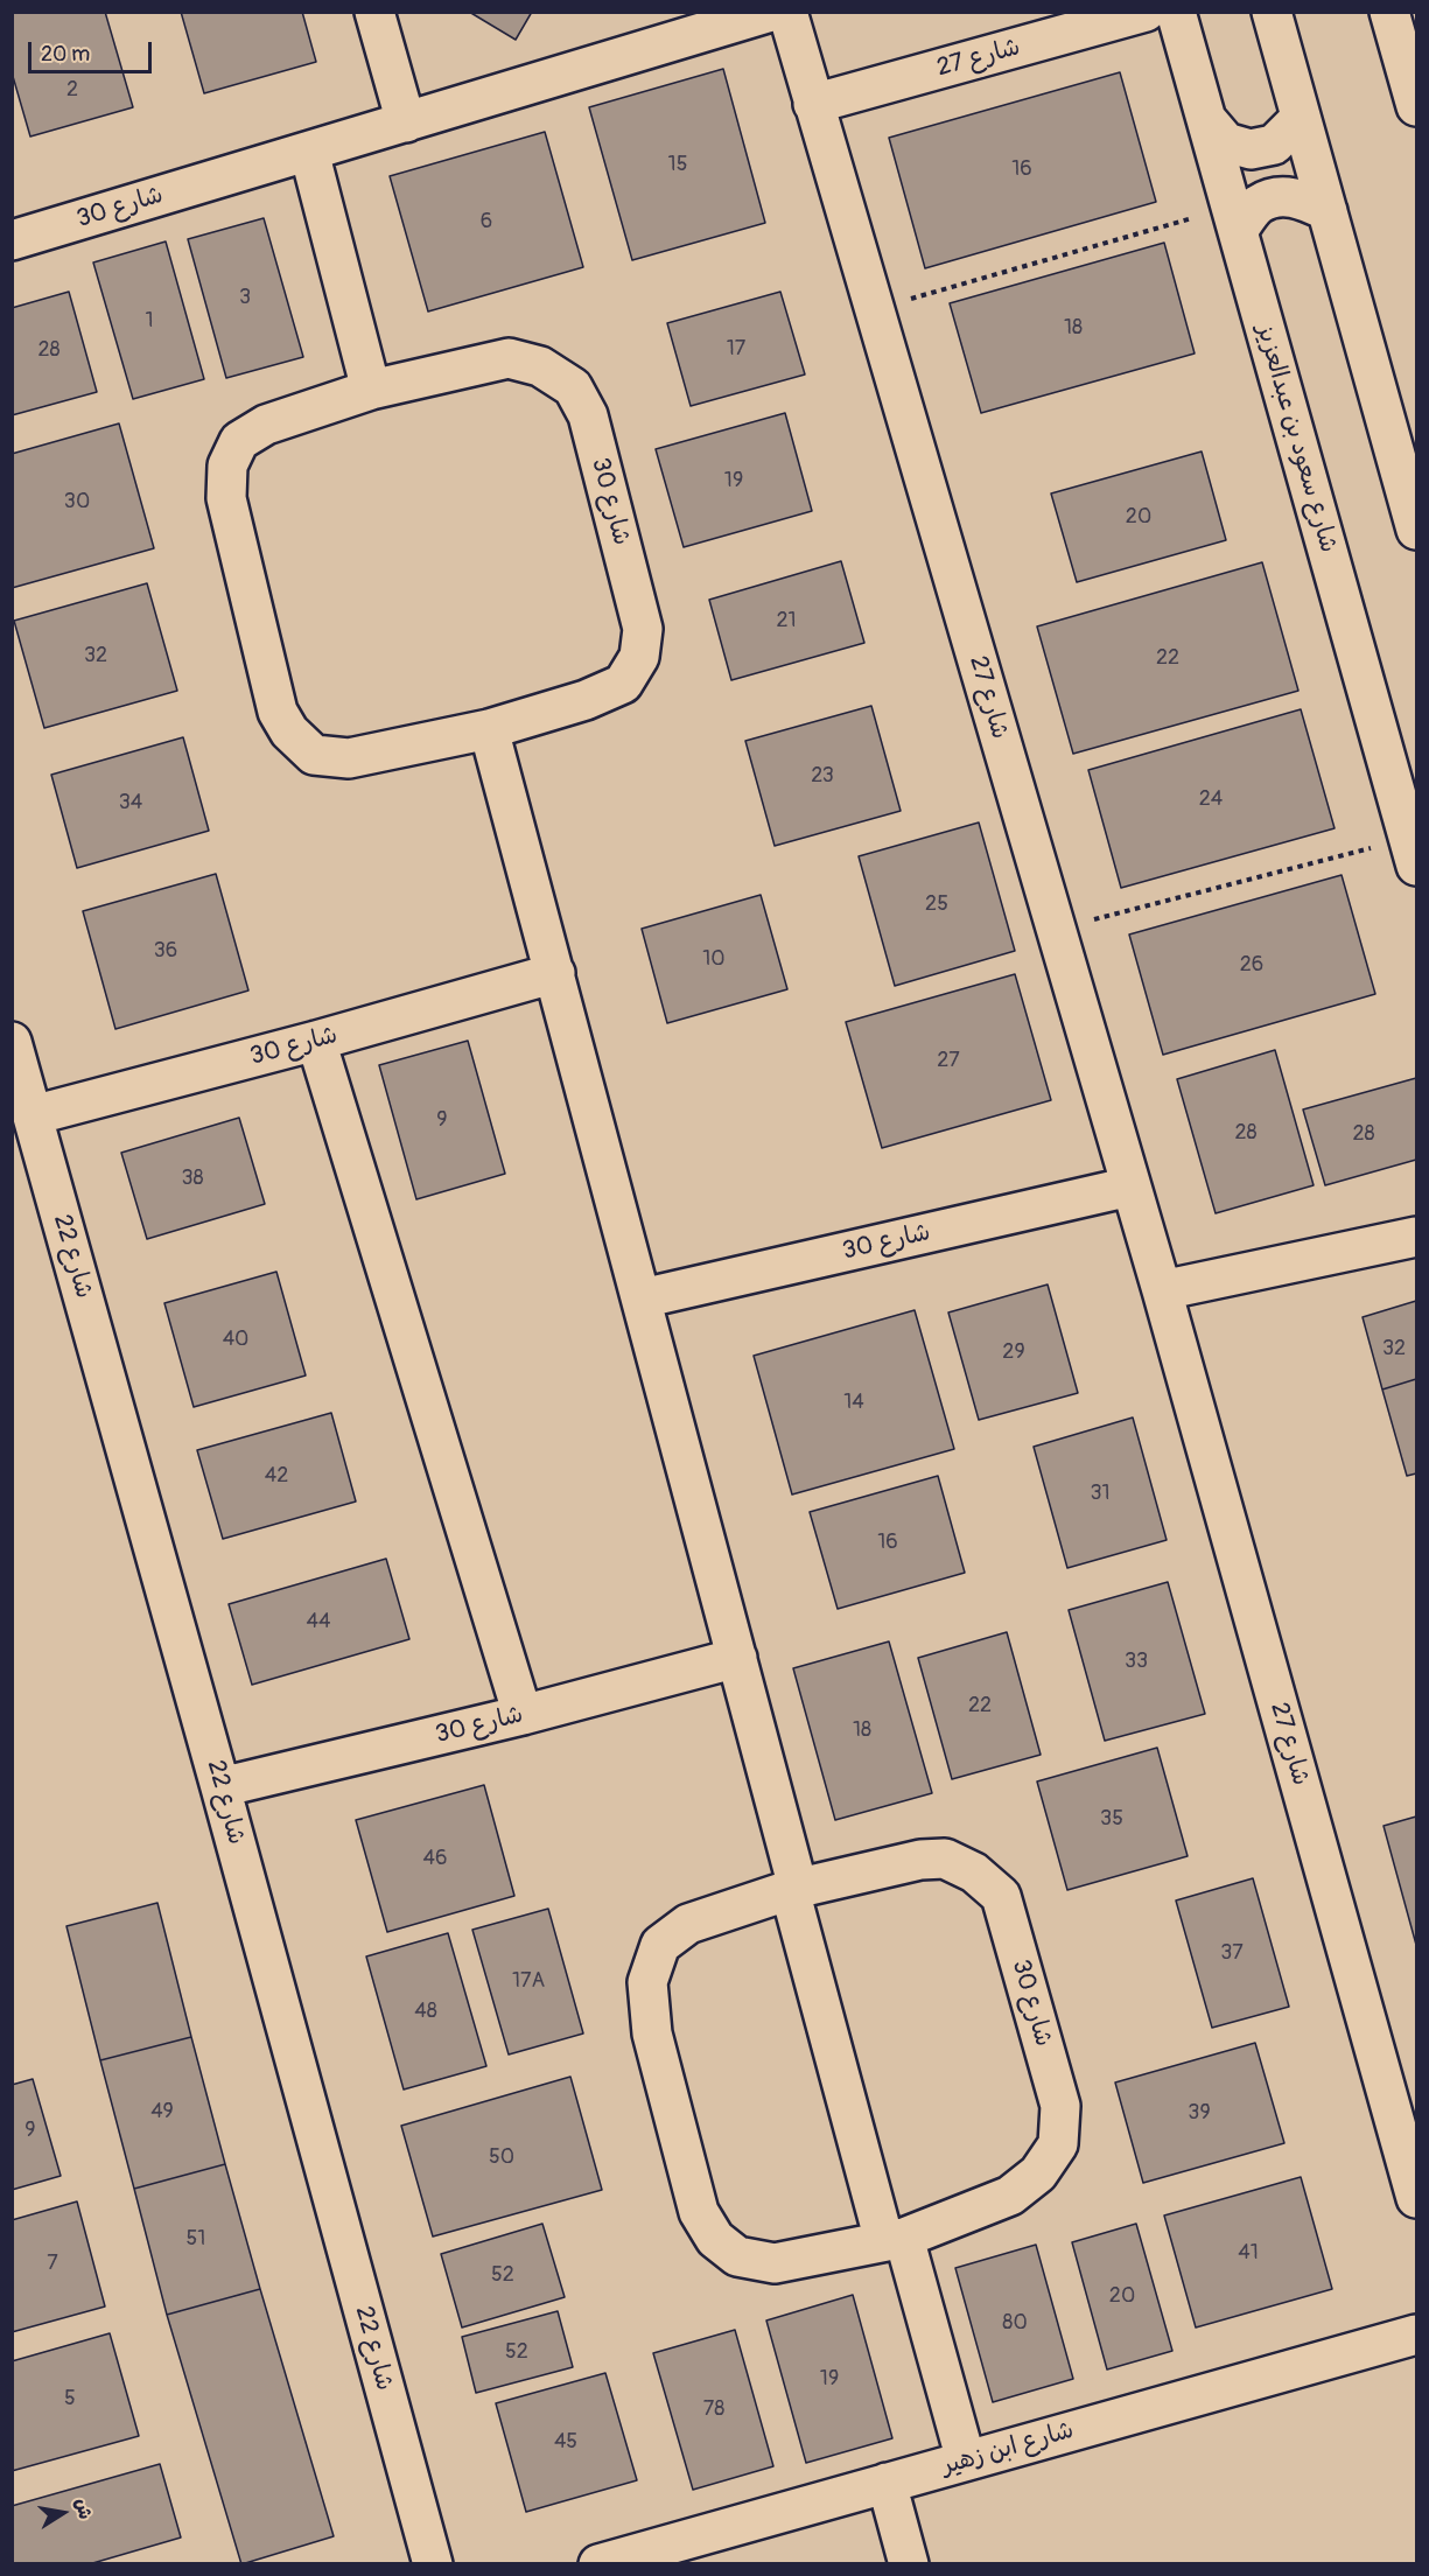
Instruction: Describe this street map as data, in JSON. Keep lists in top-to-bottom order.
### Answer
{
  "streets": {
    "street": [
      "شارع 27",
      "شارع 30",
      "شارع سعود بن عبدالعزيز",
      "شارع 22",
      "شارع ابن زهير"
    ]
  },
  "crossings": [
    ["شارع 27", "شارع 30"],
    ["شارع 30", "شارع 22"]
  ],
  "house_numbers": [
    "2",
    "15",
    "16",
    "6",
    "3",
    "1",
    "18",
    "17",
    "28",
    "19",
    "30",
    "20",
    "21",
    "32",
    "22",
    "23",
    "24",
    "34",
    "25",
    "36",
    "10",
    "26",
    "27",
    "9",
    "28",
    "28",
    "38",
    "40",
    "32",
    "29",
    "14",
    "42",
    "31",
    "16",
    "44",
    "33",
    "22",
    "18",
    "35",
    "46",
    "37",
    "17A",
    "48",
    "49",
    "39",
    "9",
    "50",
    "51",
    "41",
    "7",
    "52",
    "20",
    "80",
    "52",
    "19",
    "5",
    "78",
    "45"
  ],
  "scale_bar": "20 m",
  "north": "right"
}
